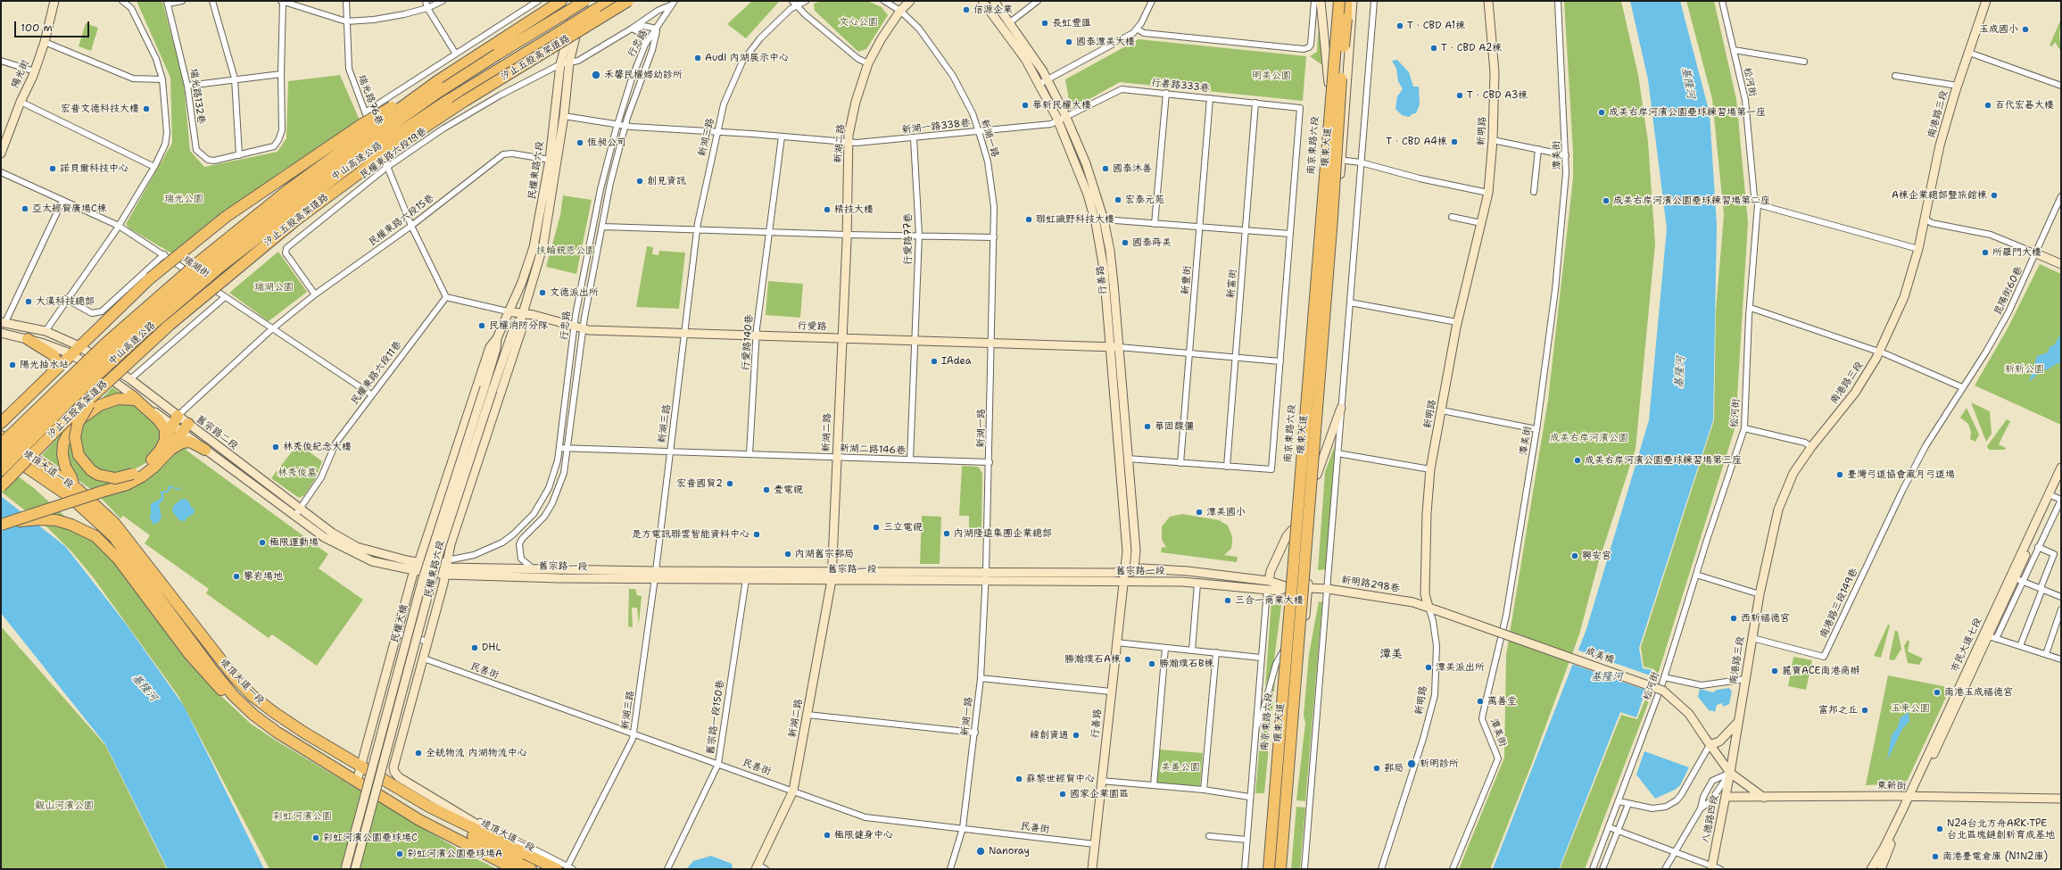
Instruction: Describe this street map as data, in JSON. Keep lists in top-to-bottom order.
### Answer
{
  "streets": {
    "highway": [
      "汐止五股高架道路",
      "環東大道",
      "中山高速公路",
      "堤頂大道一段"
    ],
    "main road": [
      "陽光街",
      "南港路三段",
      "新明路",
      "新湖二路",
      "南京東路六段",
      "民權東路六段",
      "行善路",
      "行愛路",
      "舊宗路二段",
      "舊宗路一段",
      "新明路298巷",
      "民權大橋",
      "市民大道七段",
      "成美橋",
      "東新街",
      "八德路四段"
    ],
    "street": [
      "行忠路",
      "松河街",
      "行善路333巷",
      "瑞光路132巷",
      "瑞光路76巷",
      "新湖一路338巷",
      "新湖三路",
      "新湖一路",
      "民權東路六段19巷",
      "潭美街",
      "民權東路六段15巷",
      "行愛路77巷",
      "瑞湖街",
      "新豐街",
      "新富街",
      "昆陽街60巷",
      "行愛路140巷",
      "民權東路六段11巷",
      "新湖二路146巷",
      "南港路三段149巷",
      "民善街",
      "舊宗路一段150巷"
    ]
  },
  "crossings": [
    ["行忠路", "新湖一路338巷"],
    ["行忠路", "民權東路六段19巷"],
    ["行忠路", "民權東路六段"],
    ["行忠路", "行愛路"],
    ["行忠路", "新湖二路146巷"],
    ["行忠路", "舊宗路一段"],
    ["行善路333巷", "新湖一路338巷"],
    ["行善路333巷", "行善路"],
    ["行善路333巷", "新豐街"],
    ["行善路333巷", "新富街"],
    ["瑞光路76巷", "民權東路六段19巷"],
    ["瑞光路76巷", "民權東路六段15巷"],
    ["瑞光路76巷", "民權東路六段11巷"],
    ["南港路三段", "南港路三段149巷"],
    ["南港路三段", "成美橋"],
    ["南港路三段", "八德路四段"],
    ["新湖一路338巷", "新湖三路"],
    ["新湖一路338巷", "新湖一路"],
    ["新湖一路338巷", "新湖二路"],
    ["新湖一路338巷", "民權東路六段"],
    ["新湖一路338巷", "行愛路77巷"],
    ["新湖一路338巷", "行善路"],
    ["新湖一路338巷", "行愛路140巷"],
    ["新明路", "新明路298巷"],
    ["新明路", "成美橋"],
    ["新湖三路", "行愛路"],
    ["新湖三路", "新湖二路146巷"],
    ["新湖三路", "堤頂大道一段"],
    ["新湖三路", "舊宗路一段"],
    ["新湖三路", "民善街"],
    ["新湖一路", "新湖二路"],
    ["新湖一路", "行愛路"],
    ["新湖一路", "新湖二路146巷"],
    ["新湖一路", "舊宗路一段"],
    ["新湖一路", "民善街"],
    ["新湖二路", "行愛路"],
    ["新湖二路", "新湖二路146巷"],
    ["新湖二路", "舊宗路一段"],
    ["新湖二路", "民善街"],
    ["南京東路六段", "環東大道"],
    ["南京東路六段", "舊宗路一段"],
    ["南京東路六段", "新明路298巷"],
    ["民權東路六段19巷", "民權東路六段"],
    ["民權東路六段19巷", "民權東路六段15巷"],
    ["中山高速公路", "民權東路六段"],
    ["民權東路六段", "民權東路六段15巷"],
    ["民權東路六段", "行愛路"],
    ["民權東路六段", "舊宗路二段"],
    ["民權東路六段", "堤頂大道一段"],
    ["民權東路六段", "舊宗路一段"],
    ["民權東路六段", "民權大橋"],
    ["民權東路六段", "民善街"],
    ["民權東路六段15巷", "瑞湖街"],
    ["民權東路六段15巷", "舊宗路二段"],
    ["行愛路77巷", "行愛路"],
    ["行愛路77巷", "新湖二路146巷"],
    ["瑞湖街", "民權東路六段11巷"],
    ["行善路", "行愛路"],
    ["行善路", "舊宗路一段"],
    ["行善路", "民善街"],
    ["昆陽街60巷", "南港路三段149巷"],
    ["行愛路", "行愛路140巷"],
    ["行愛路140巷", "新湖二路146巷"],
    ["民權東路六段11巷", "舊宗路二段"],
    ["舊宗路二段", "舊宗路一段"],
    ["舊宗路一段", "新明路298巷"],
    ["舊宗路一段", "舊宗路一段150巷"],
    ["新明路298巷", "成美橋"],
    ["市民大道七段", "東新街"],
    ["成美橋", "八德路四段"],
    ["民善街", "舊宗路一段150巷"],
    ["東新街", "八德路四段"]
  ],
  "districts": ["潭美"],
  "water": ["基隆河"],
  "parks": [
    "文心公園",
    "明美公園",
    "瑞光公園",
    "扶輪親恩公園",
    "瑞湖公園",
    "新新公園",
    "成美右岸河濱公園",
    "林秀俊墓",
    "玉東公園",
    "美善公園",
    "觀山河濱公園",
    "彩虹河濱公園"
  ],
  "places": [
    "信源企業",
    "長虹豐匯",
    "T．CBD A1棟",
    "玉成國小",
    "國泰潭美大樓",
    "T．CBD A2棟",
    "Audi 內湖展示中心",
    "禾馨民權婦幼診所",
    "T．CBD A3棟",
    "華新民權大樓",
    "百代宏碁大樓",
    "宏普文德科技大樓",
    "成美右岸河濱公園壘球練習場第一座",
    "T．CBD A4棟",
    "恆昶公司",
    "諾貝爾科技中心",
    "國泰沐善",
    "創見資訊",
    "A棟企業總部暨旅館棟",
    "宏泰元苑",
    "成美右岸河濱公園壘球練習場第二座",
    "亞太經貿廣場C棟",
    "精技大樓",
    "聯虹識野科技大樓",
    "國泰蒔美",
    "所羅門大樓",
    "文德派出所",
    "大漢科技總部",
    "民權消防分隊",
    "IAdea",
    "陽光抽水站",
    "華固馥儷",
    "林秀俊紀念大樓",
    "成美右岸河濱公園壘球練習場第三座",
    "臺灣弓道協會藏月弓道場",
    "宏普國貿2",
    "壹電視",
    "潭美國小",
    "三立電視",
    "內湖隆遠集團企業總部",
    "是方電訊聯雲智能資料中心",
    "極限運動場",
    "內湖舊宗郵局",
    "興安宮",
    "攀岩場地",
    "三合一商業大樓",
    "西新福德宮",
    "DHL",
    "勝瀚璞石A棟",
    "勝瀚璞石B棟",
    "潭美派出所",
    "麗寶ACE南港商辦",
    "南港玉成福德宮",
    "萬善堂",
    "富邦之丘",
    "緯創資通",
    "全統物流 內湖物流中心",
    "新明診所",
    "郵局",
    "蘇黎世經貿中心",
    "國家企業園區",
    "N24台北方舟ARK·TPE 台北區塊鏈創新育成基地",
    "極限健身中心",
    "彩虹河濱公園壘球場C",
    "Nanoray",
    "彩虹河濱公園壘球場A",
    "南港臺電倉庫 (N1N2庫)"
  ],
  "scale_bar": "100 m"
}
